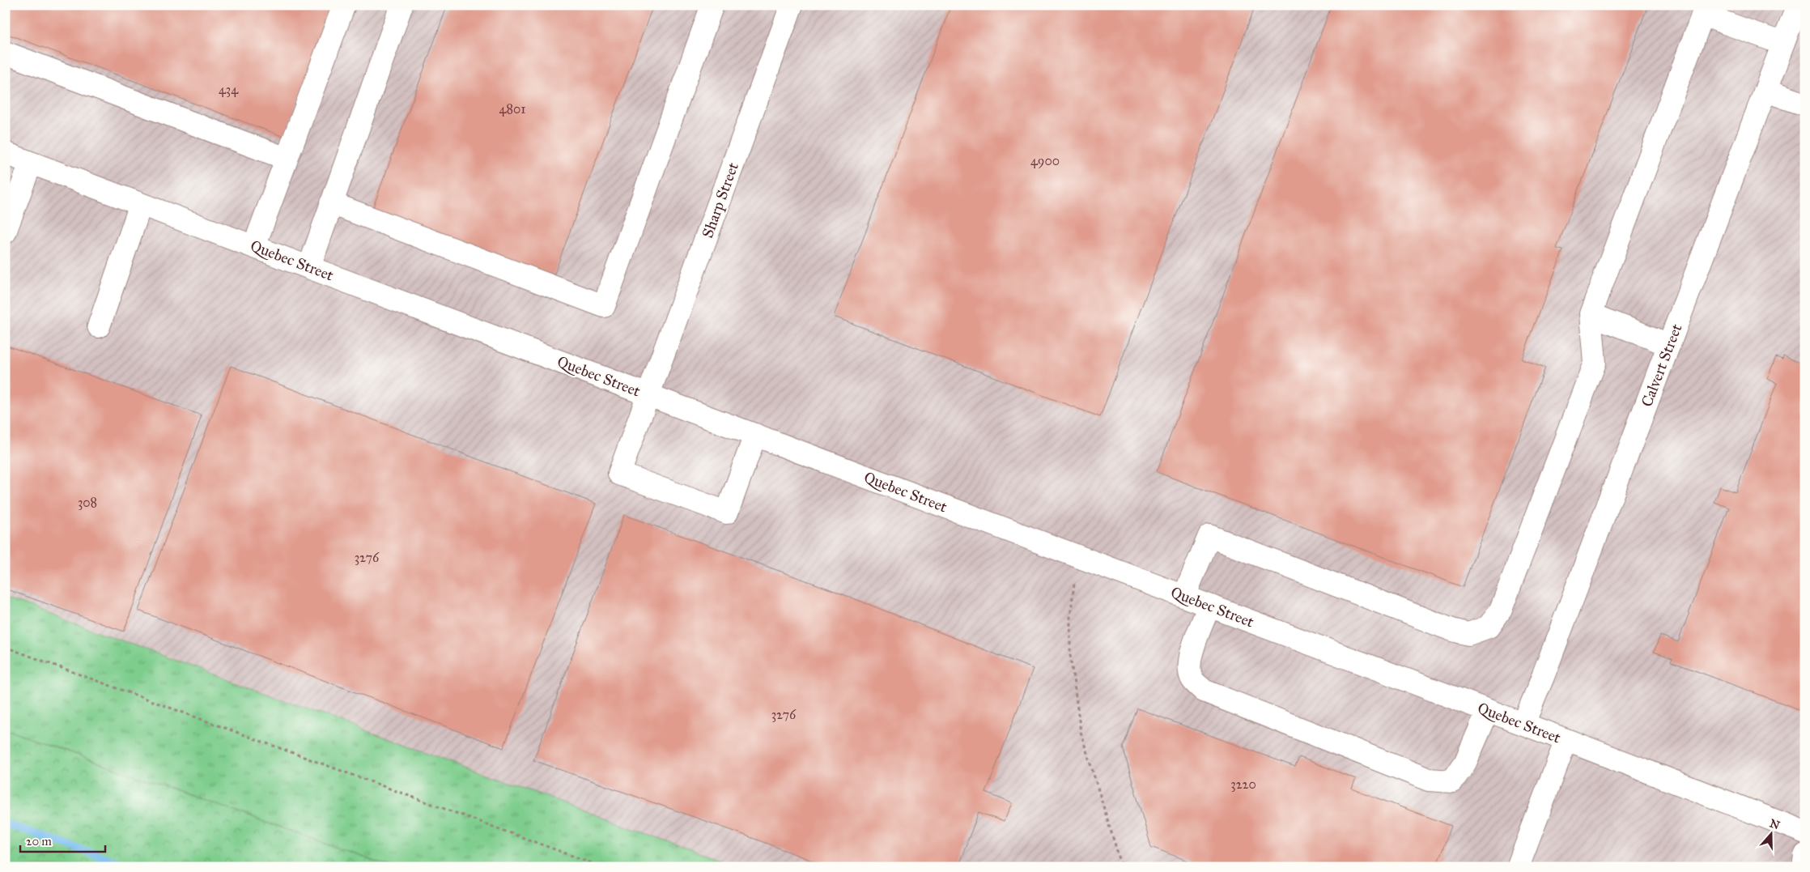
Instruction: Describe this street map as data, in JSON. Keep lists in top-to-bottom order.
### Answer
{
  "streets": {
    "street": ["Sharp Street", "Quebec Street", "Calvert Street"]
  },
  "crossings": [
    ["Sharp Street", "Quebec Street"],
    ["Quebec Street", "Calvert Street"]
  ],
  "house_numbers": [
    "434",
    "4801",
    "4900",
    "308",
    "3276",
    "3276",
    "3220"
  ],
  "scale_bar": "20 m",
  "north": "top"
}
